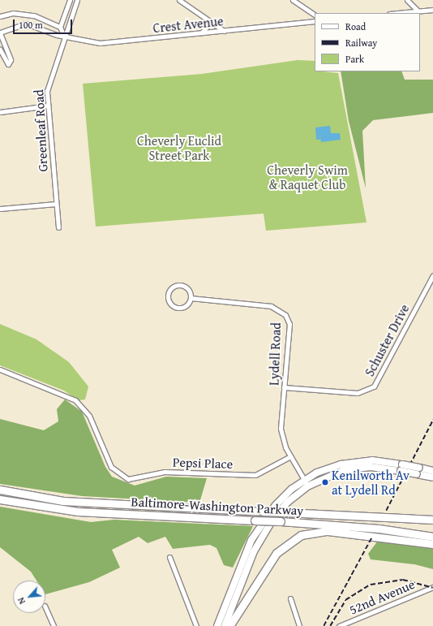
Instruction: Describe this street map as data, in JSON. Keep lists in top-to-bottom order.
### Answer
{
  "streets": {
    "highway": ["Baltimore-Washington Parkway"],
    "street": [
      "Crest Avenue",
      "Greenleaf Road",
      "Schuster Drive",
      "Lydell Road",
      "Pepsi Place",
      "52nd Avenue"
    ]
  },
  "crossings": [
    ["Crest Avenue", "Greenleaf Road"],
    ["Schuster Drive", "Lydell Road"],
    ["Lydell Road", "Pepsi Place"]
  ],
  "parks": ["Cheverly Euclid Street Park", "Cheverly Swim & Raquet Club"],
  "places": ["Kenilworth Av at Lydell Rd"],
  "legend": ["Road", "Railway", "Park"],
  "scale_bar": "100 m",
  "north": "bottom left"
}
